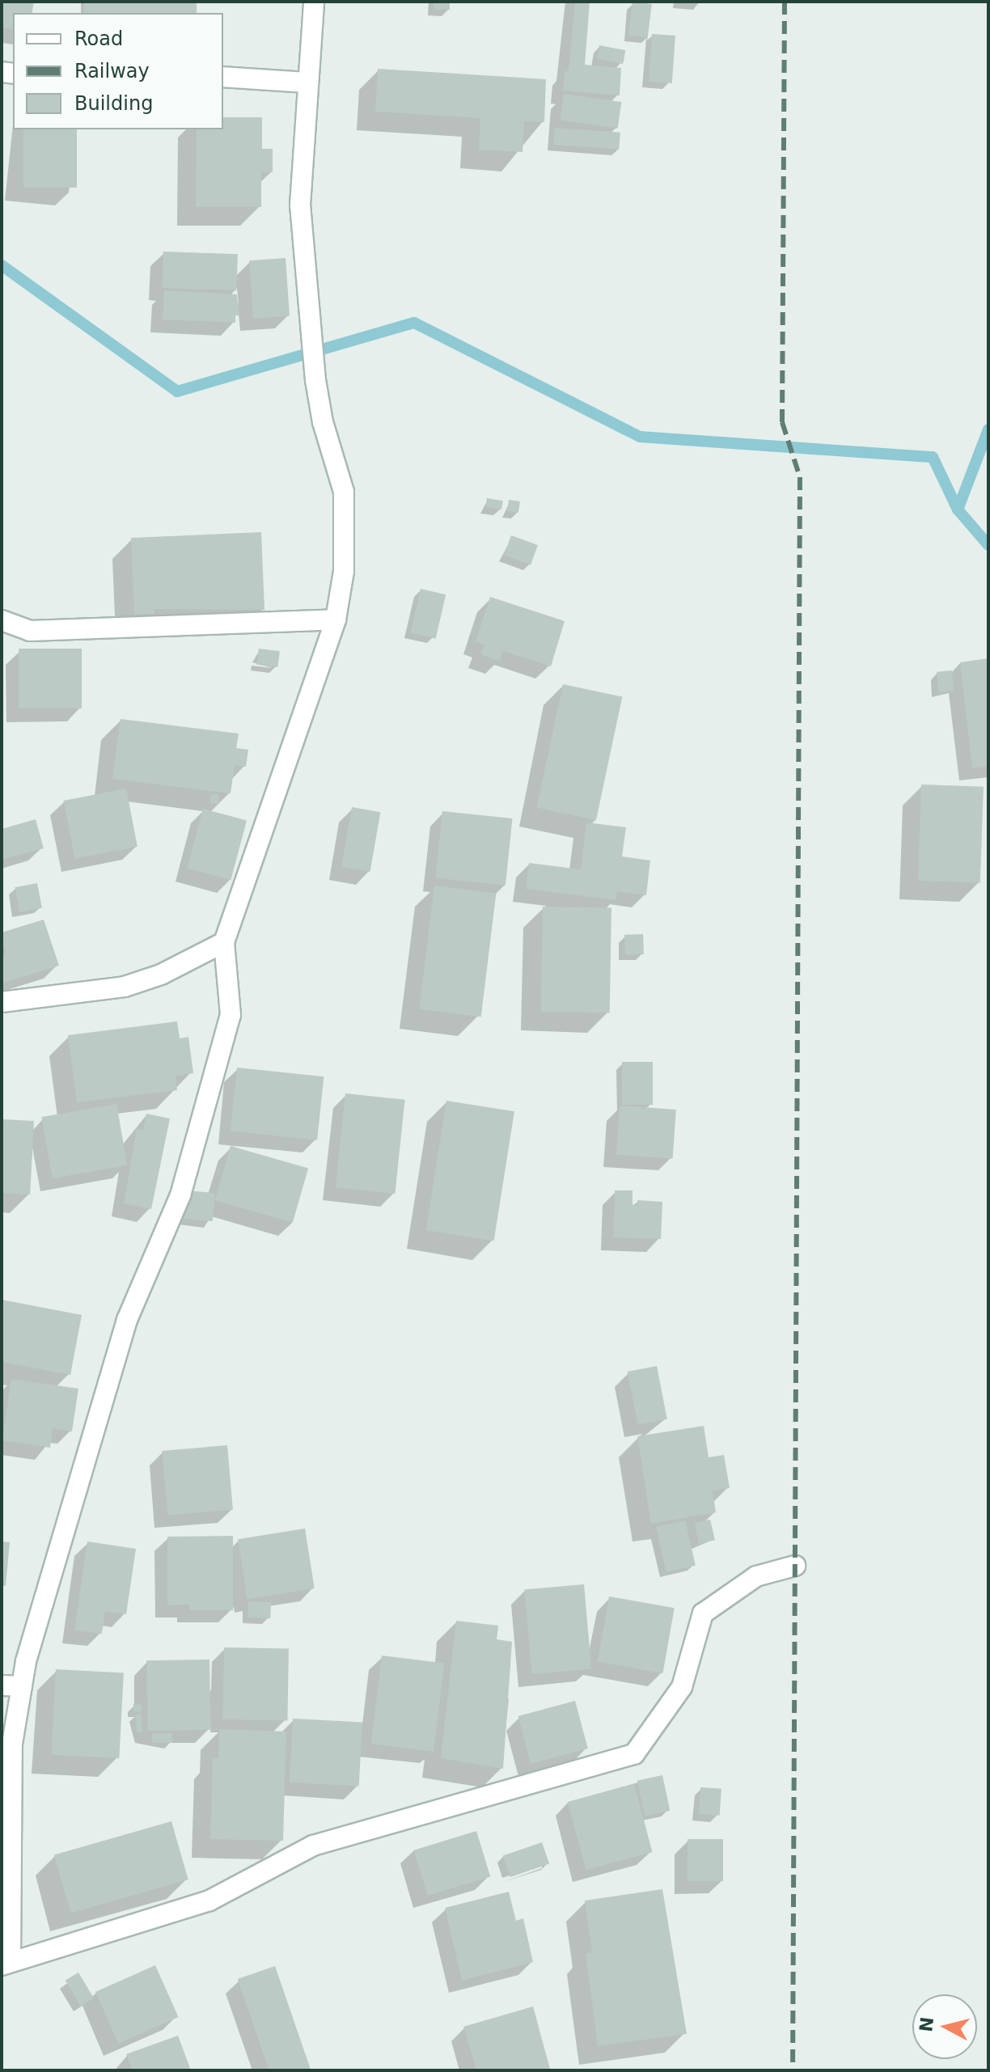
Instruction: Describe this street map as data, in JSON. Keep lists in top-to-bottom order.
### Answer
{
  "legend": ["Road", "Railway", "Building"],
  "north": "left"
}
